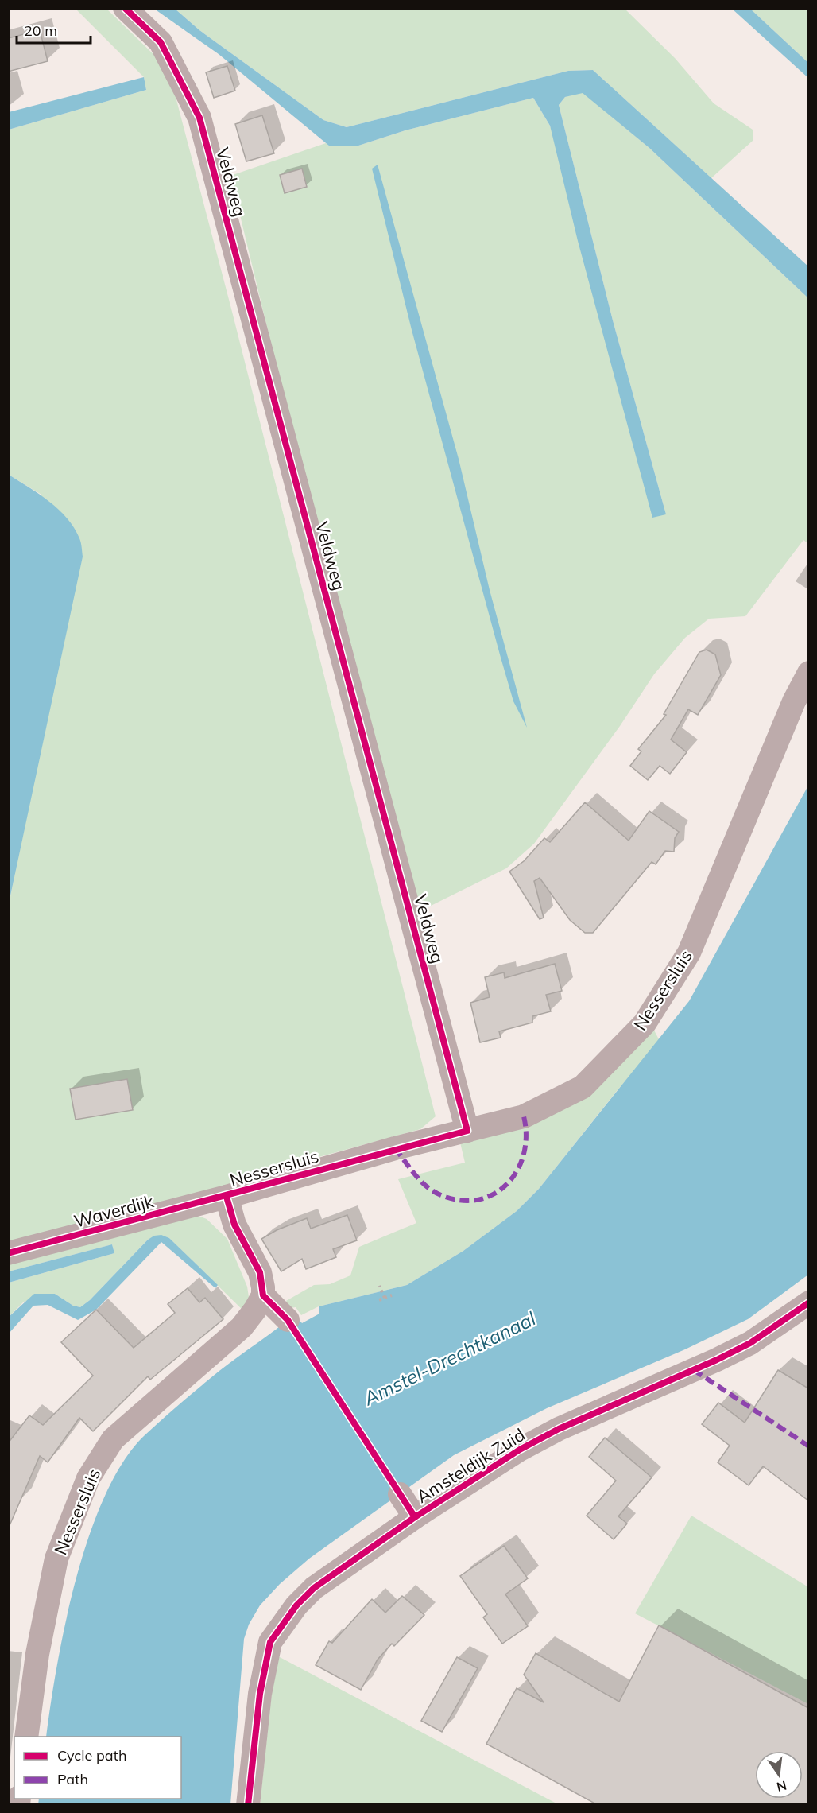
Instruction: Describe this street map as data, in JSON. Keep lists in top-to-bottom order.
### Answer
{
  "streets": {
    "street": [
      "Veldweg",
      "Nessersluis",
      "Waverdijk",
      "Amsteldijk Zuid"
    ]
  },
  "crossings": [
    ["Veldweg", "Nessersluis"],
    ["Nessersluis", "Waverdijk"]
  ],
  "water": ["Amstel-Drechtkanaal"],
  "legend": ["Cycle path", "Path"],
  "scale_bar": "20 m",
  "north": "bottom"
}
